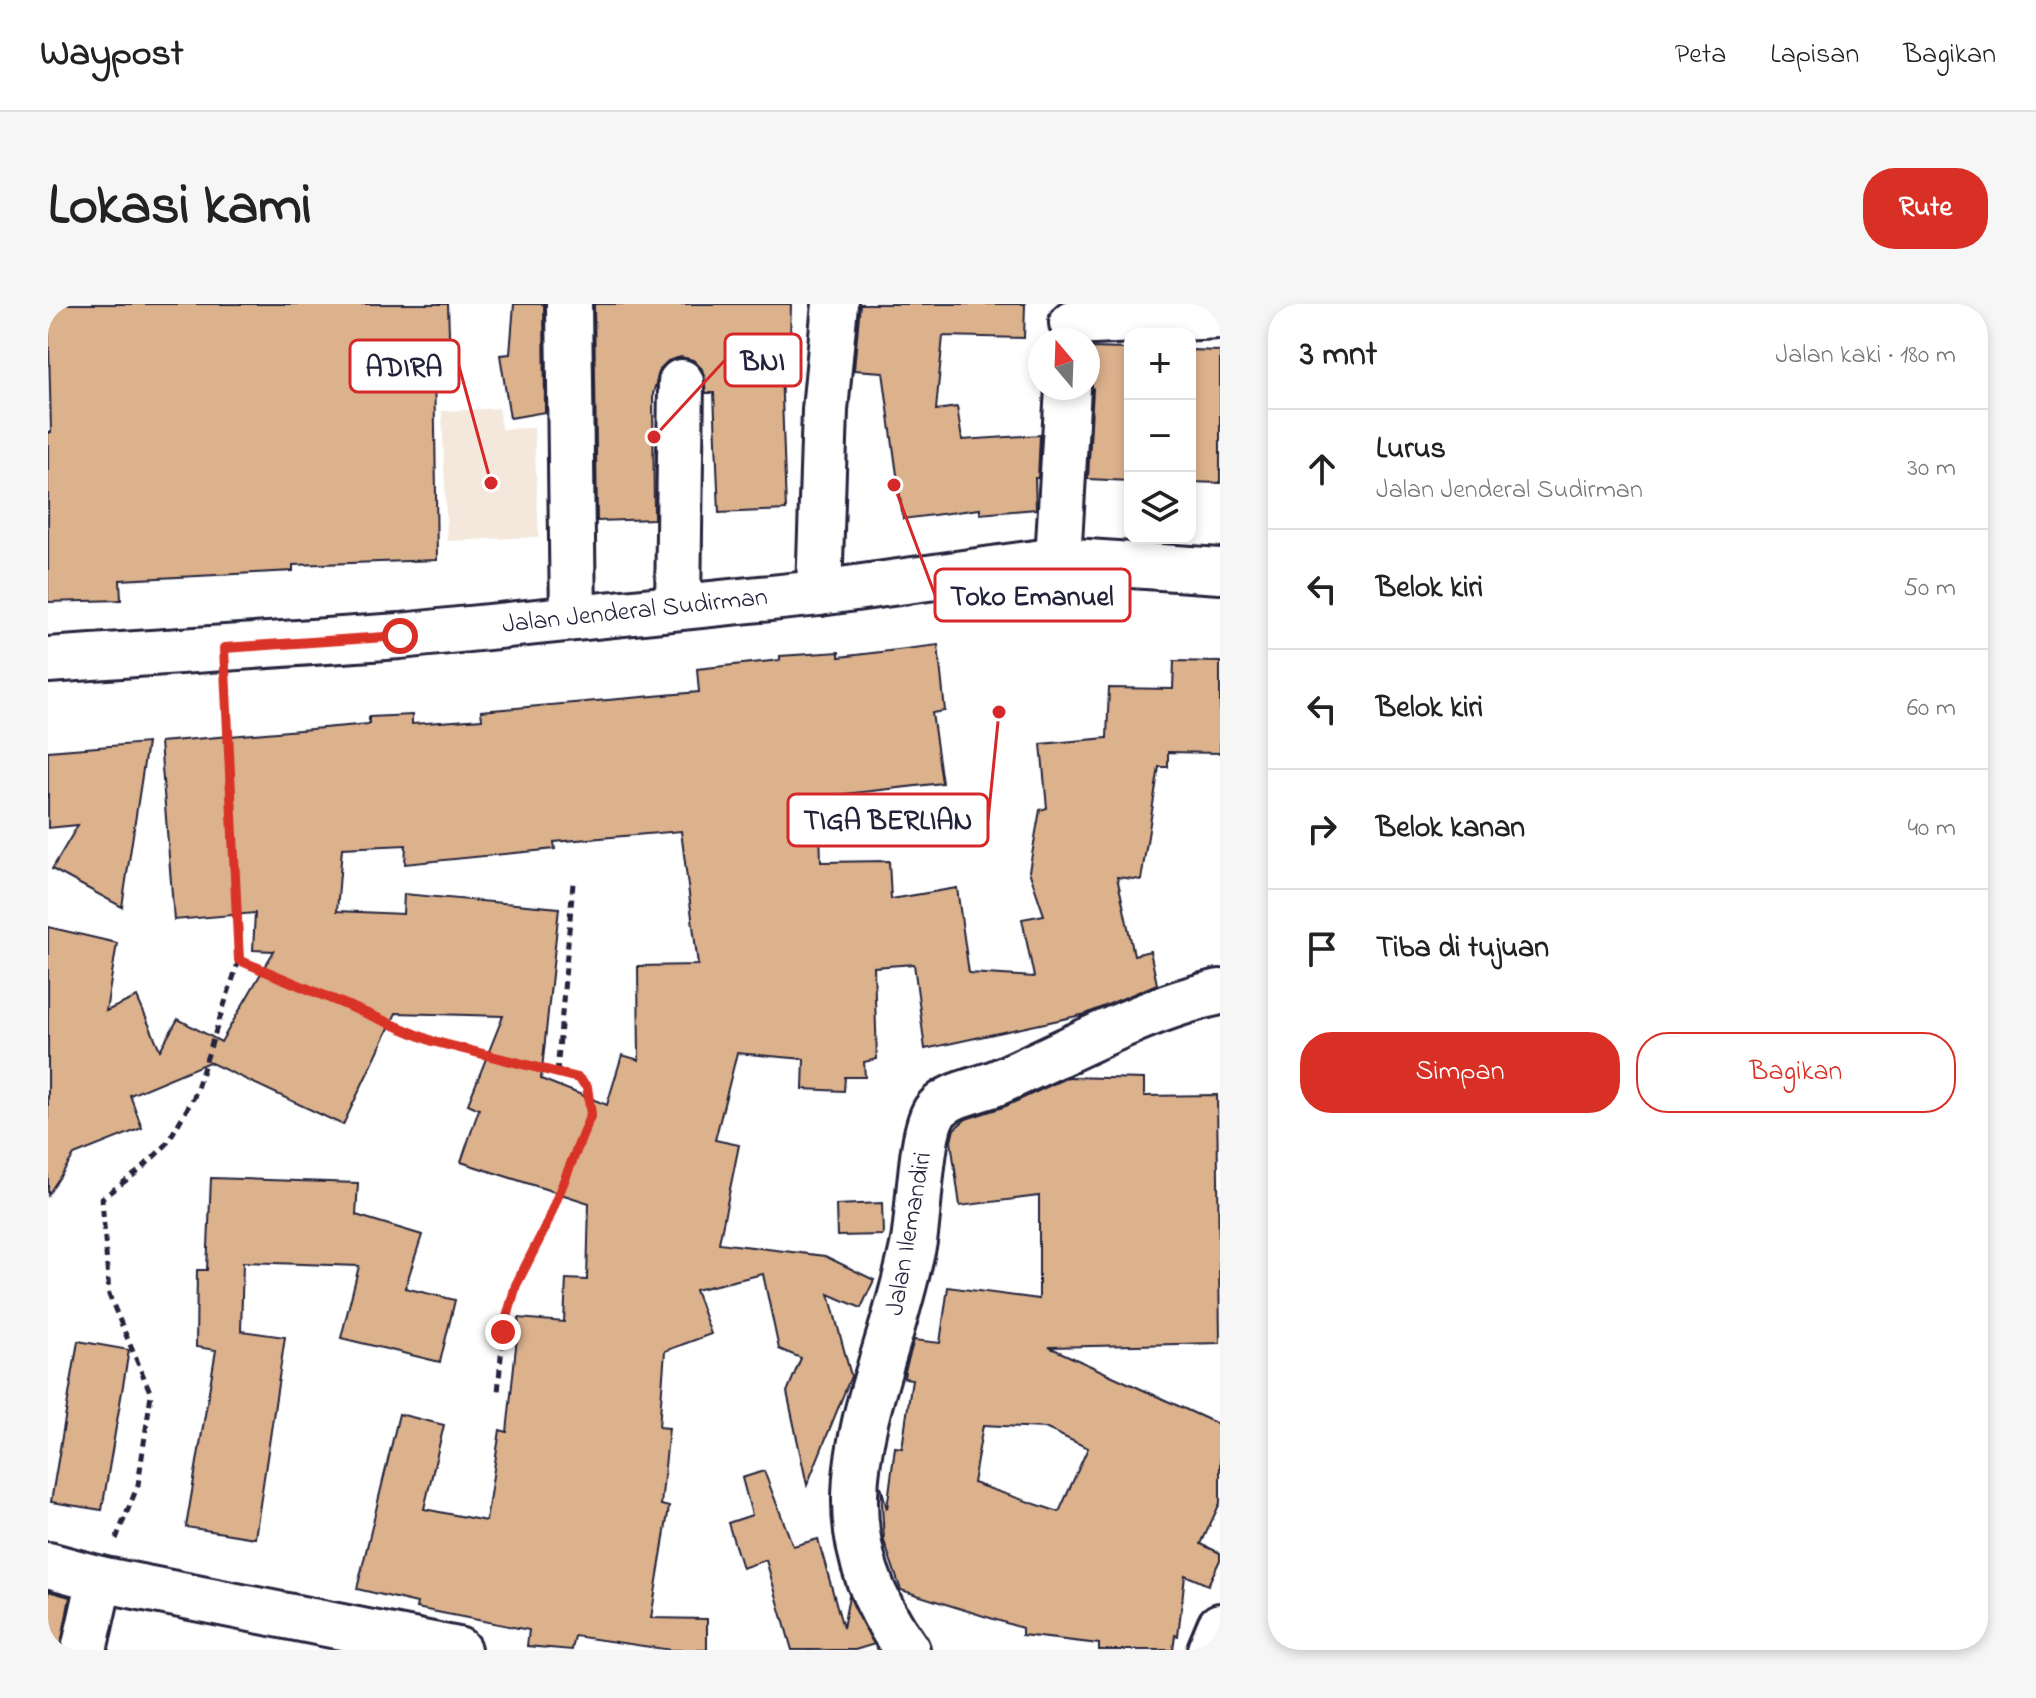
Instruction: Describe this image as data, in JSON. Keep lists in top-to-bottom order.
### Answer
{
  "streets": {
    "street": ["Jalan Jenderal Sudirman", "Jalan Ilemandiri"]
  },
  "places": [
    "BNI",
    "ADIRA",
    "Toko Emanuel",
    "TIGA BERLIAN"
  ],
  "north": "top",
  "page": {
    "header": "Waypost",
    "nav": ["Peta", "Lapisan", "Bagikan"],
    "title": "Lokasi kami",
    "buttons": [
      "Rute",
      ["Simpan", "Bagikan"]
    ],
    "heading": ["3 mnt", "Jalan kaki · 180 m"],
    "map_buttons": ["+", "−"],
    "list": [
      ["Lurus", "Jalan Jenderal Sudirman", "30 m"],
      ["Belok kiri", "50 m"],
      ["Belok kiri", "60 m"],
      ["Belok kanan", "40 m"],
      "Tiba di tujuan"
    ]
  }
}
